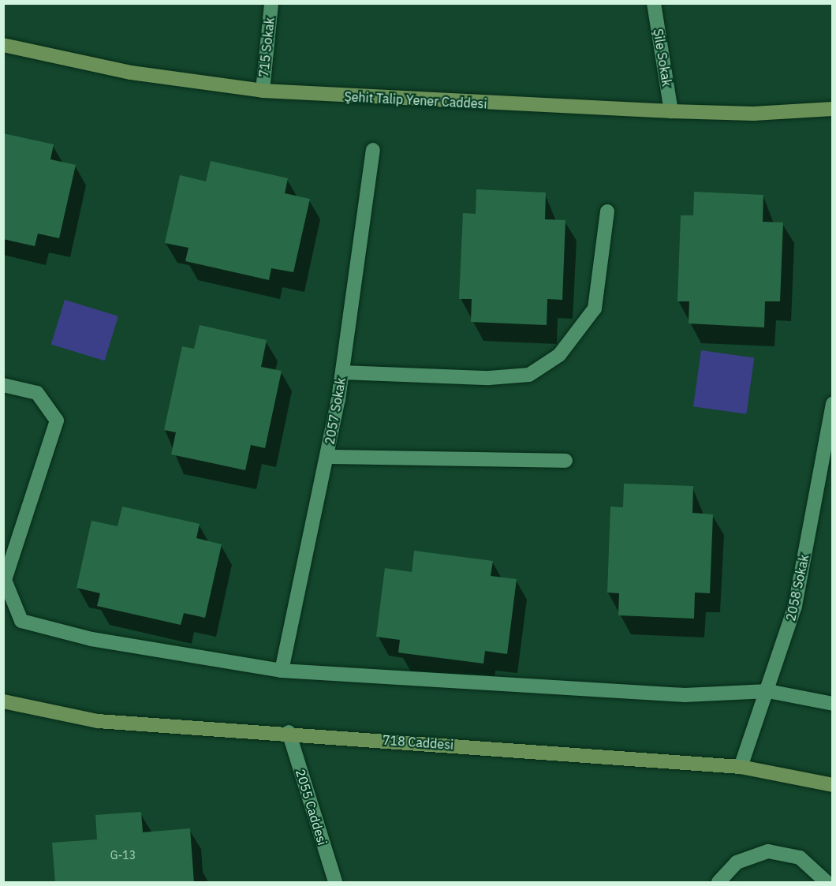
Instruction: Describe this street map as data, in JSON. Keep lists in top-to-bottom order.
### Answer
{
  "streets": {
    "street": [
      "715 Sokak",
      "Şile Sokak",
      "Şehit Talip Yener Caddesi",
      "2057 Sokak",
      "2058 Sokak",
      "718 Caddesi",
      "2055 Caddesi"
    ]
  },
  "crossings": [
    ["715 Sokak", "Şehit Talip Yener Caddesi"],
    ["Şile Sokak", "Şehit Talip Yener Caddesi"],
    ["2058 Sokak", "718 Caddesi"],
    ["718 Caddesi", "2055 Caddesi"]
  ],
  "house_numbers": ["G-13"]
}
